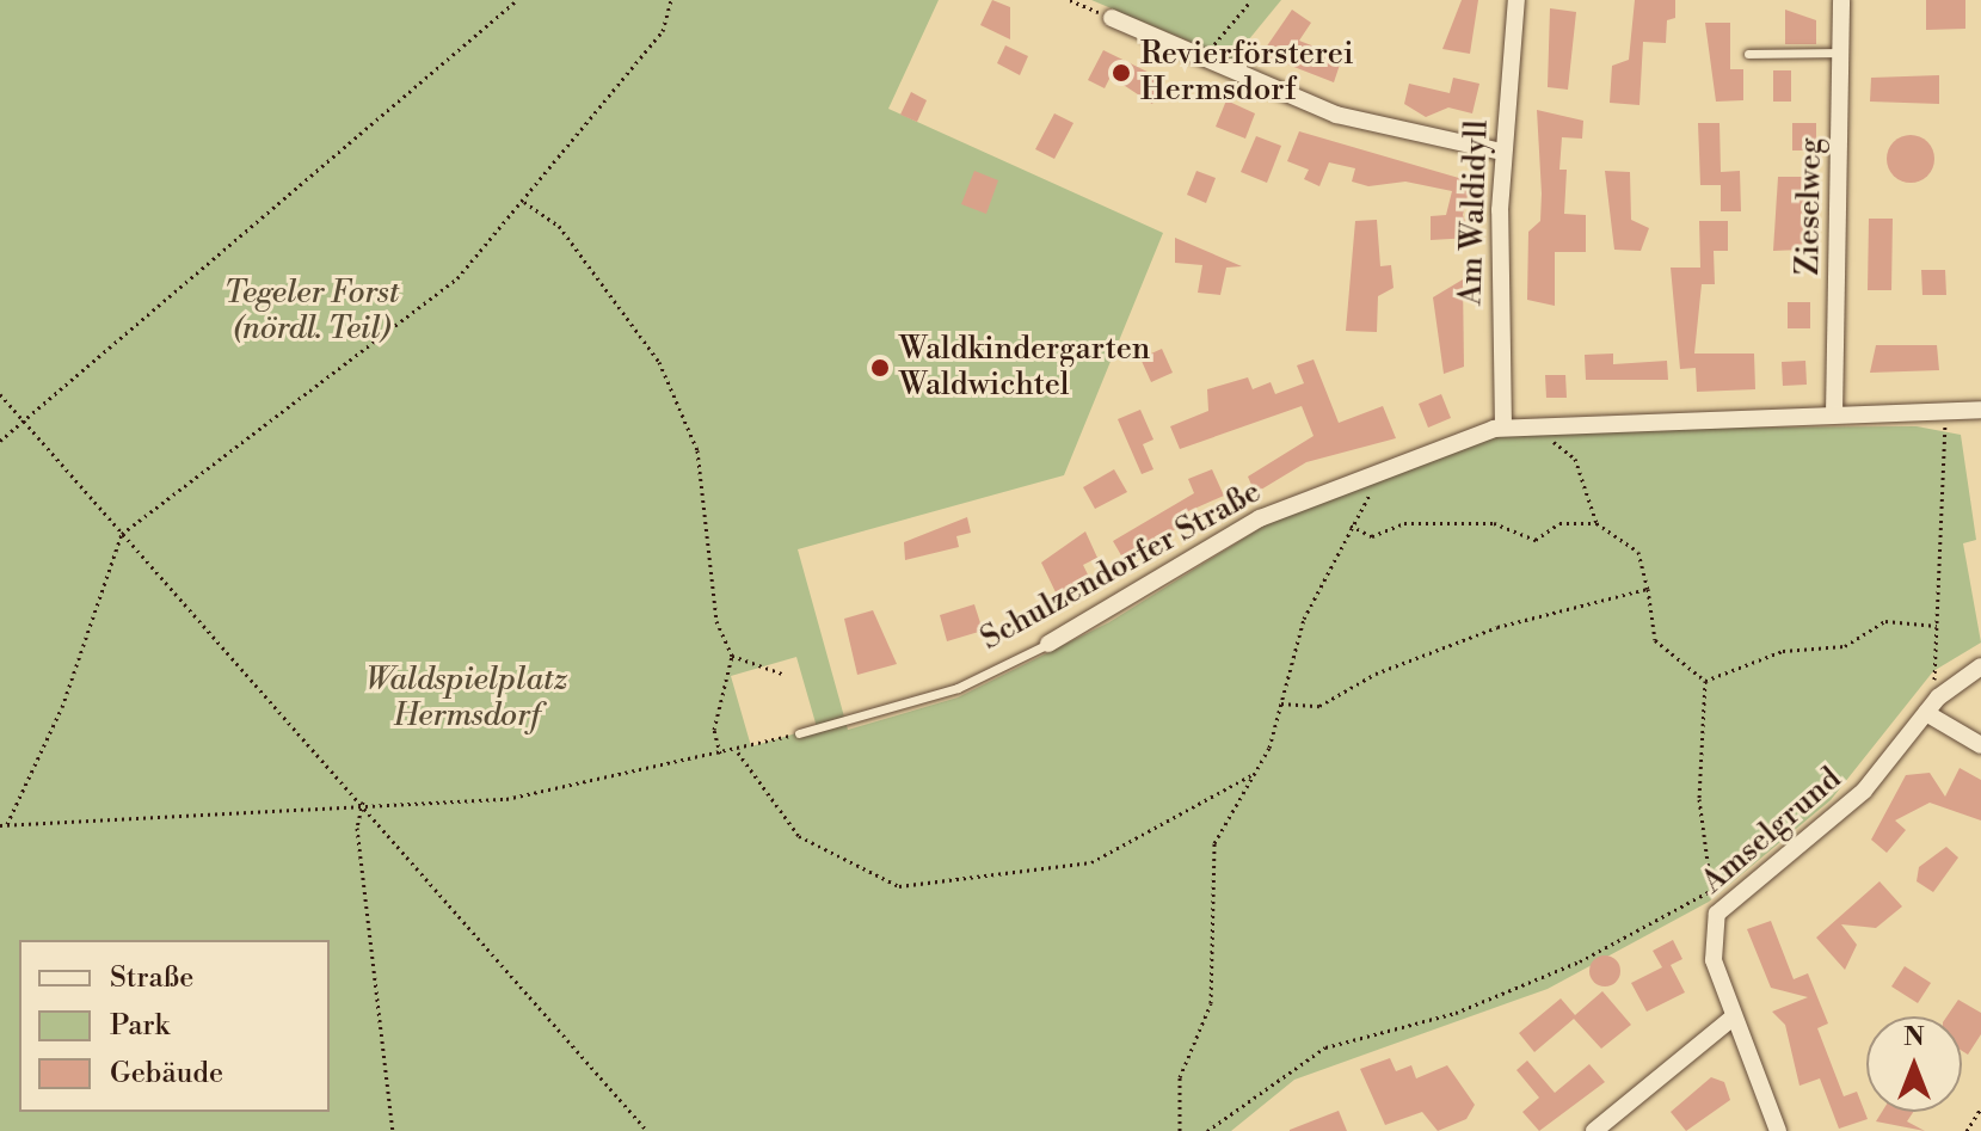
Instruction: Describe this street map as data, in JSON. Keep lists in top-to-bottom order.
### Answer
{
  "streets": {
    "street": [
      "Zieselweg",
      "Am Waldidyll",
      "Schulzendorfer Straße",
      "Amselgrund"
    ]
  },
  "crossings": [
    ["Zieselweg", "Schulzendorfer Straße"],
    ["Am Waldidyll", "Schulzendorfer Straße"]
  ],
  "parks": ["Tegeler Forst (nördl. Teil)", "Waldspielplatz Hermsdorf"],
  "places": ["Revierförsterei Hermsdorf", "Waldkindergarten Waldwichtel"],
  "legend": ["Straße", "Park", "Gebäude"],
  "north": "top"
}
